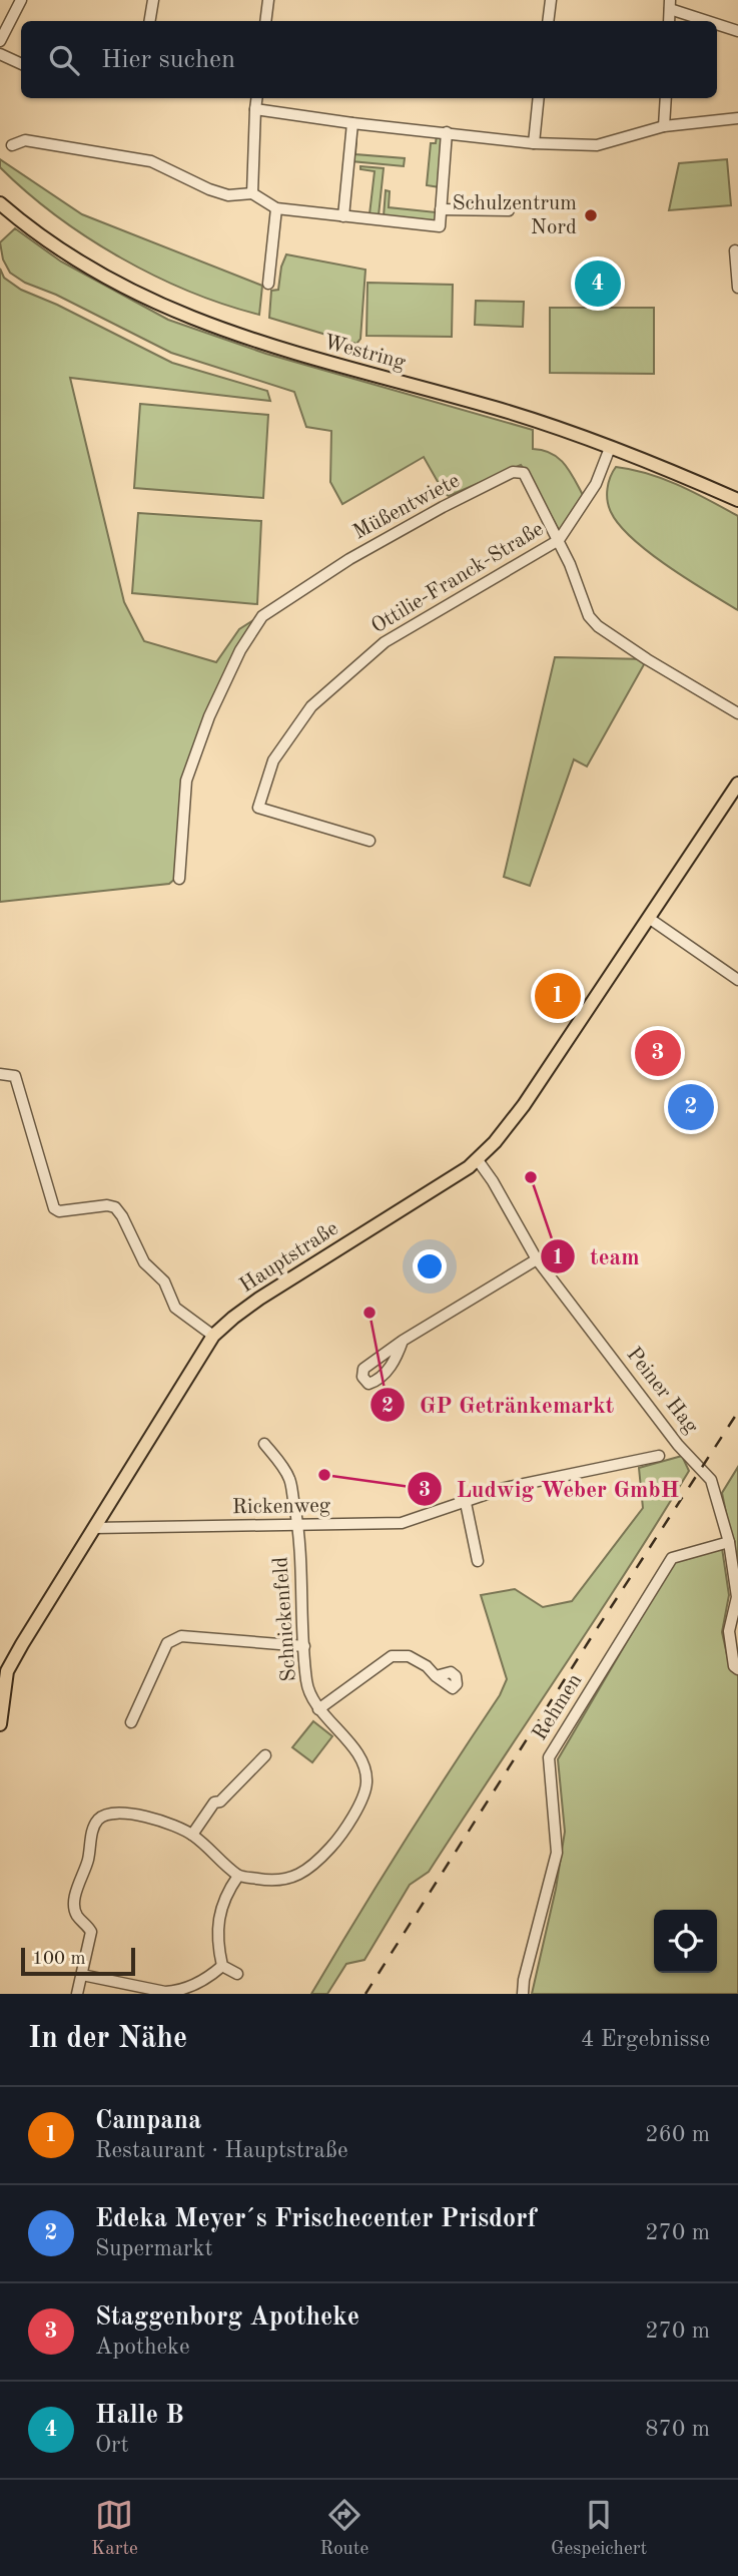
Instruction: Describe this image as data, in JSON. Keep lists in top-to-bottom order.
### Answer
{
  "streets": {
    "main road": ["Westring", "Hauptstraße"],
    "street": [
      "Müßentwiete",
      "Ottilie-Franck-Straße",
      "Peiner Hag",
      "Rickenweg",
      "Schnickenfeld",
      "Rehmen"
    ]
  },
  "crossings": [
    ["Westring", "Ottilie-Franck-Straße"],
    ["Müßentwiete", "Ottilie-Franck-Straße"],
    ["Hauptstraße", "Peiner Hag"],
    ["Hauptstraße", "Rickenweg"],
    ["Peiner Hag", "Rehmen"],
    ["Rickenweg", "Schnickenfeld"]
  ],
  "places": [
    "Schulzentrum Nord",
    "team",
    "GP Getränkemarkt",
    "Ludwig Weber GmbH"
  ],
  "scale_bar": "100 m",
  "page": {
    "search": "Hier suchen",
    "pins": [
      "4",
      "1",
      "3",
      "2"
    ],
    "scale": "100 m",
    "heading": ["In der Nähe", "4 Ergebnisse"],
    "list": [
      {
        "mark": "1",
        "name": "Campana",
        "note": "Restaurant · Hauptstraße",
        "value": "260 m"
      },
      {
        "mark": "2",
        "name": "Edeka Meyer´s Frischecenter Prisdorf",
        "note": "Supermarkt",
        "value": "270 m"
      },
      {
        "mark": "3",
        "name": "Staggenborg Apotheke",
        "note": "Apotheke",
        "value": "270 m"
      },
      {
        "mark": "4",
        "name": "Halle B",
        "note": "Ort",
        "value": "870 m"
      }
    ],
    "nav": ["Karte", "Route", "Gespeichert"]
  }
}
